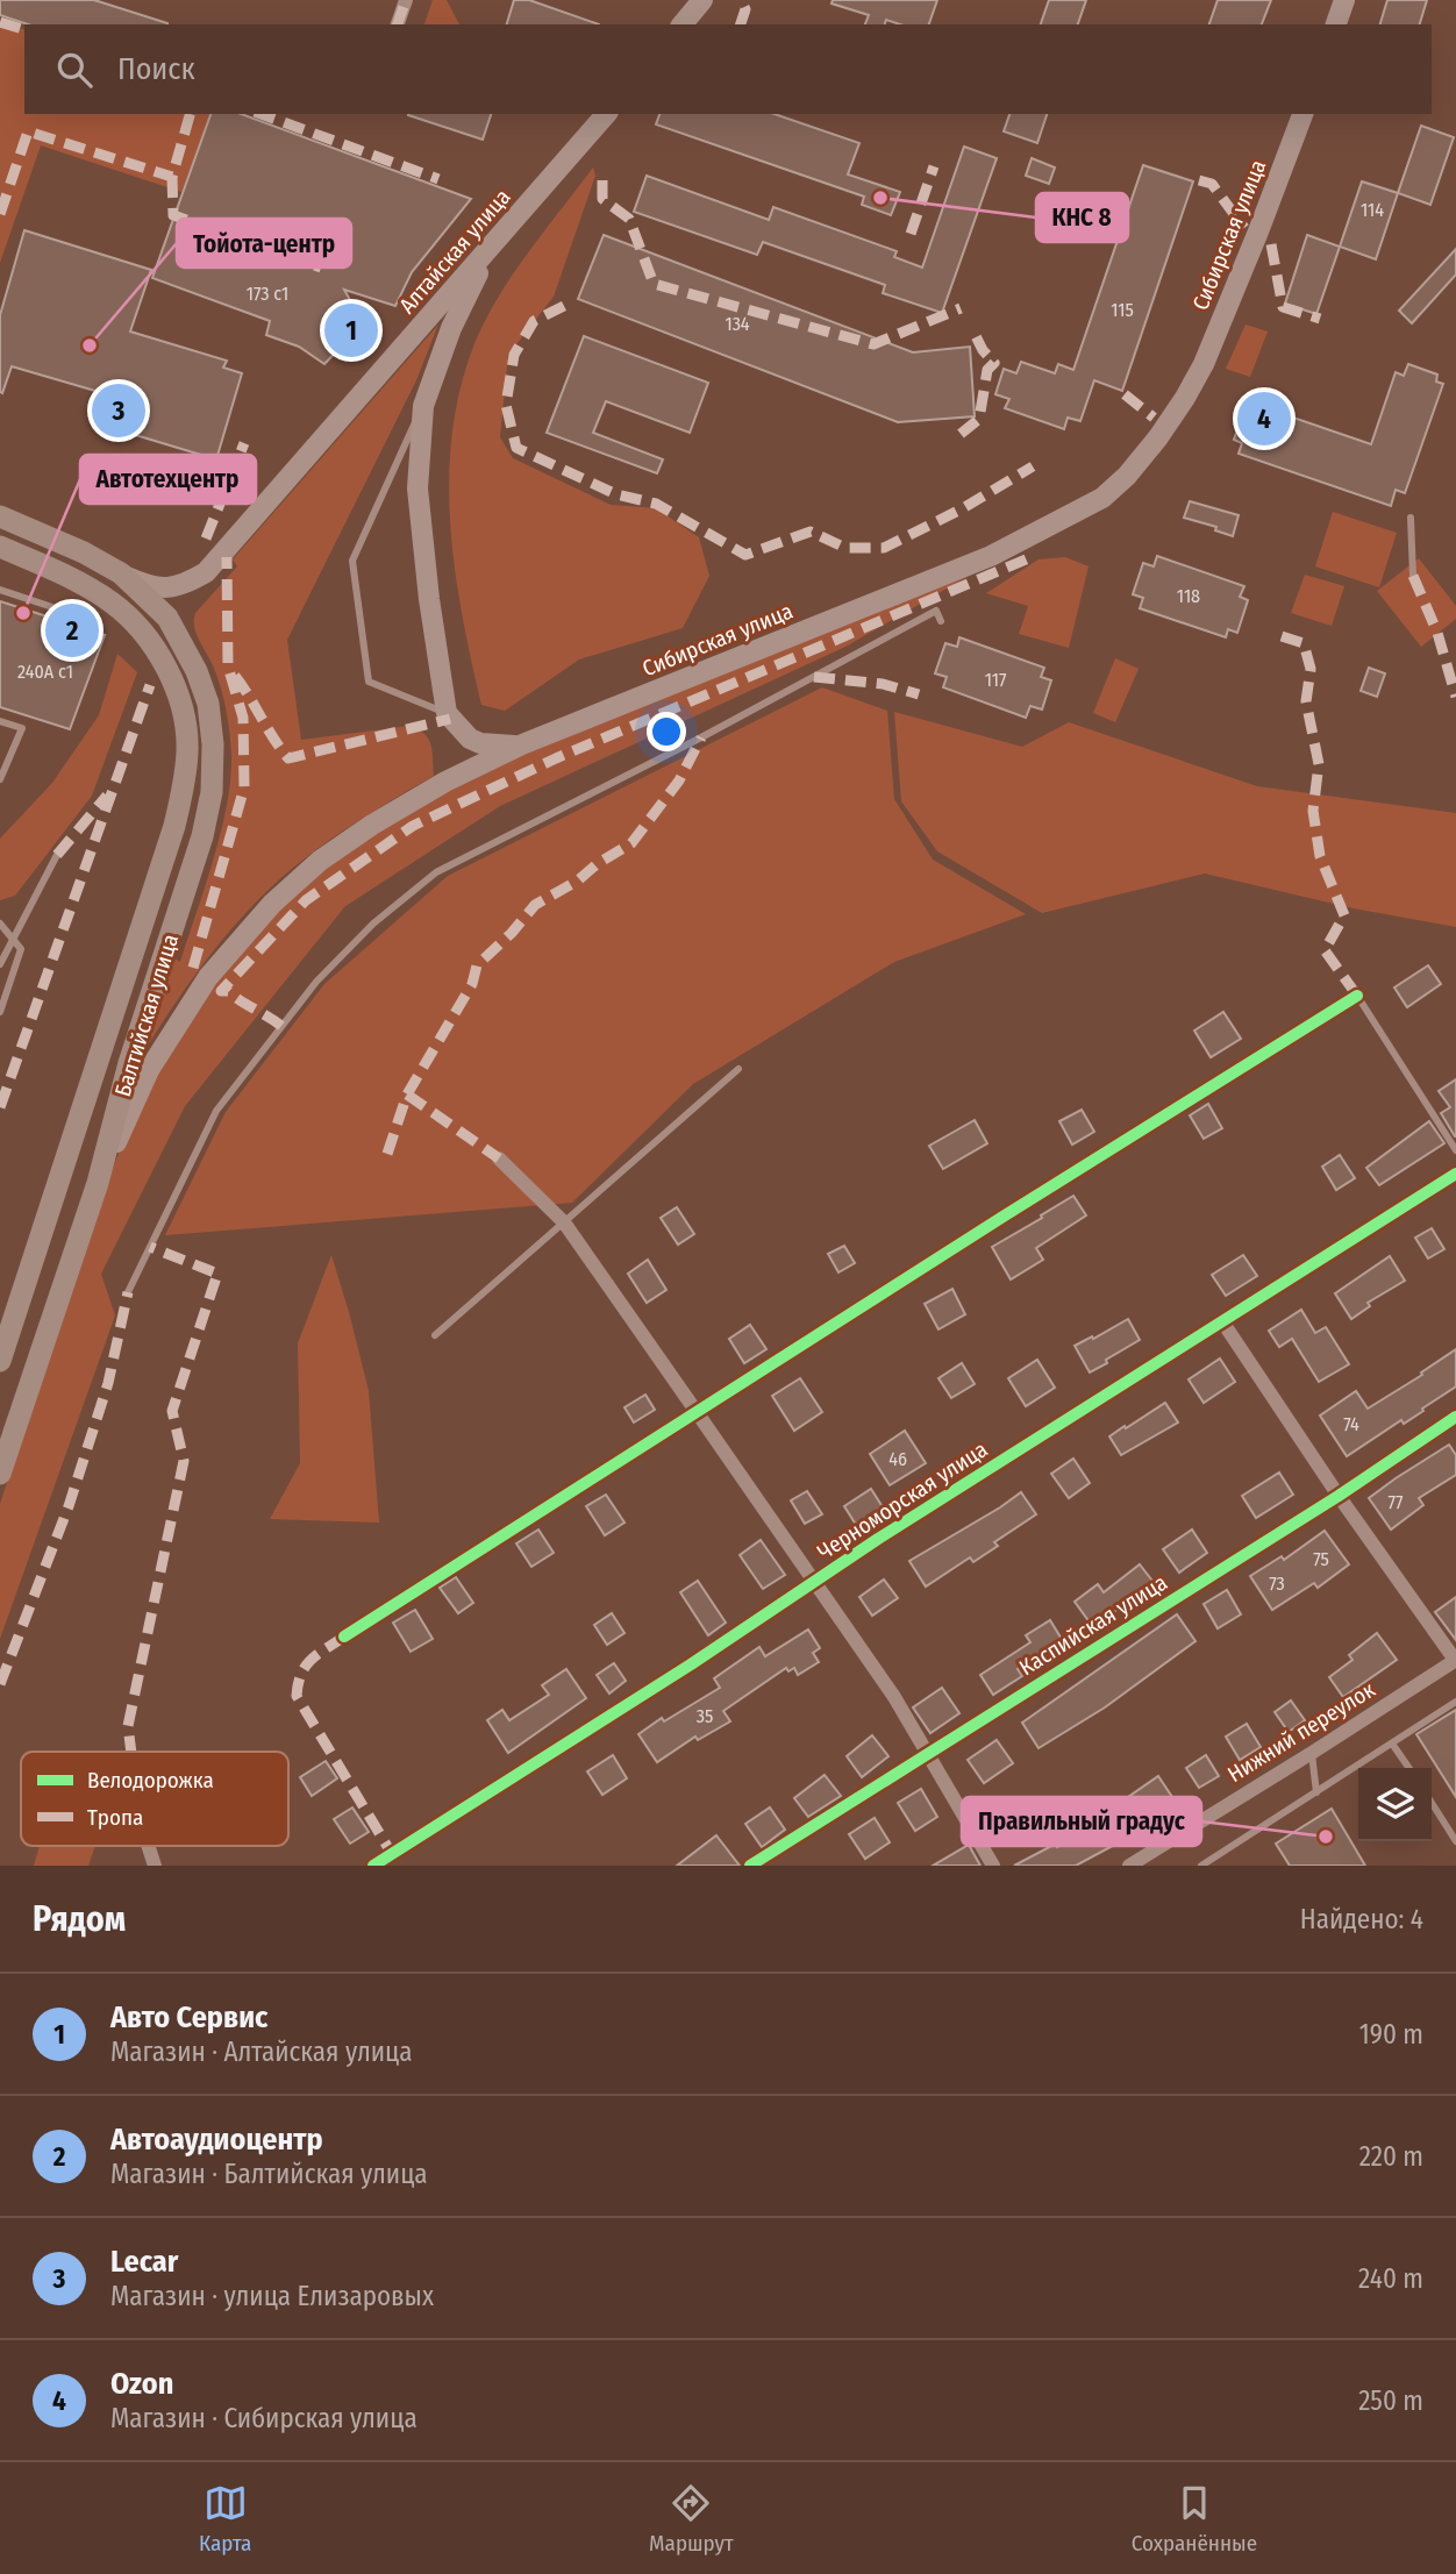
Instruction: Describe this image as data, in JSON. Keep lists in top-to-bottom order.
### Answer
{
  "streets": {
    "main road": ["Сибирская улица", "Алтайская улица", "Балтийская улица"],
    "street": ["Черноморская улица", "Каспийская улица", "Нижний переулок"]
  },
  "crossings": [
    ["Сибирская улица", "Балтийская улица"],
    ["Алтайская улица", "Балтийская улица"]
  ],
  "places": [
    "КНС 8",
    "Тойота-центр",
    "Автотехцентр",
    "Правильный градус"
  ],
  "house_numbers": [
    "114",
    "173 с1",
    "115",
    "134",
    "118",
    "240А с1",
    "117",
    "74",
    "46",
    "77",
    "75",
    "73",
    "35"
  ],
  "legend": ["Велодорожка", "Тропа"],
  "page": {
    "search": "Поиск",
    "pins": [
      "1",
      "3",
      "4",
      "2"
    ],
    "heading": ["Рядом", "Найдено: 4"],
    "list": [
      {
        "mark": "1",
        "name": "Авто Сервис",
        "note": "Магазин · Алтайская улица",
        "value": "190 m"
      },
      {
        "mark": "2",
        "name": "Автоаудиоцентр",
        "note": "Магазин · Балтийская улица",
        "value": "220 m"
      },
      {
        "mark": "3",
        "name": "Lecar",
        "note": "Магазин · улица Елизаровых",
        "value": "240 m"
      },
      {
        "mark": "4",
        "name": "Ozon",
        "note": "Магазин · Сибирская улица",
        "value": "250 m"
      }
    ],
    "nav": ["Карта", "Маршрут", "Сохранённые"]
  }
}
